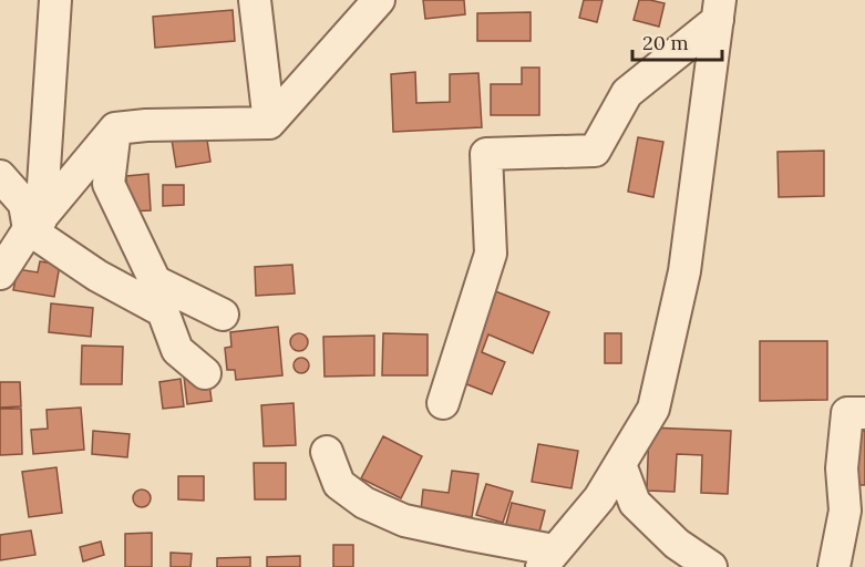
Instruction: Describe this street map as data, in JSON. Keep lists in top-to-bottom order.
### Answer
{
  "scale_bar": "20 m"
}
